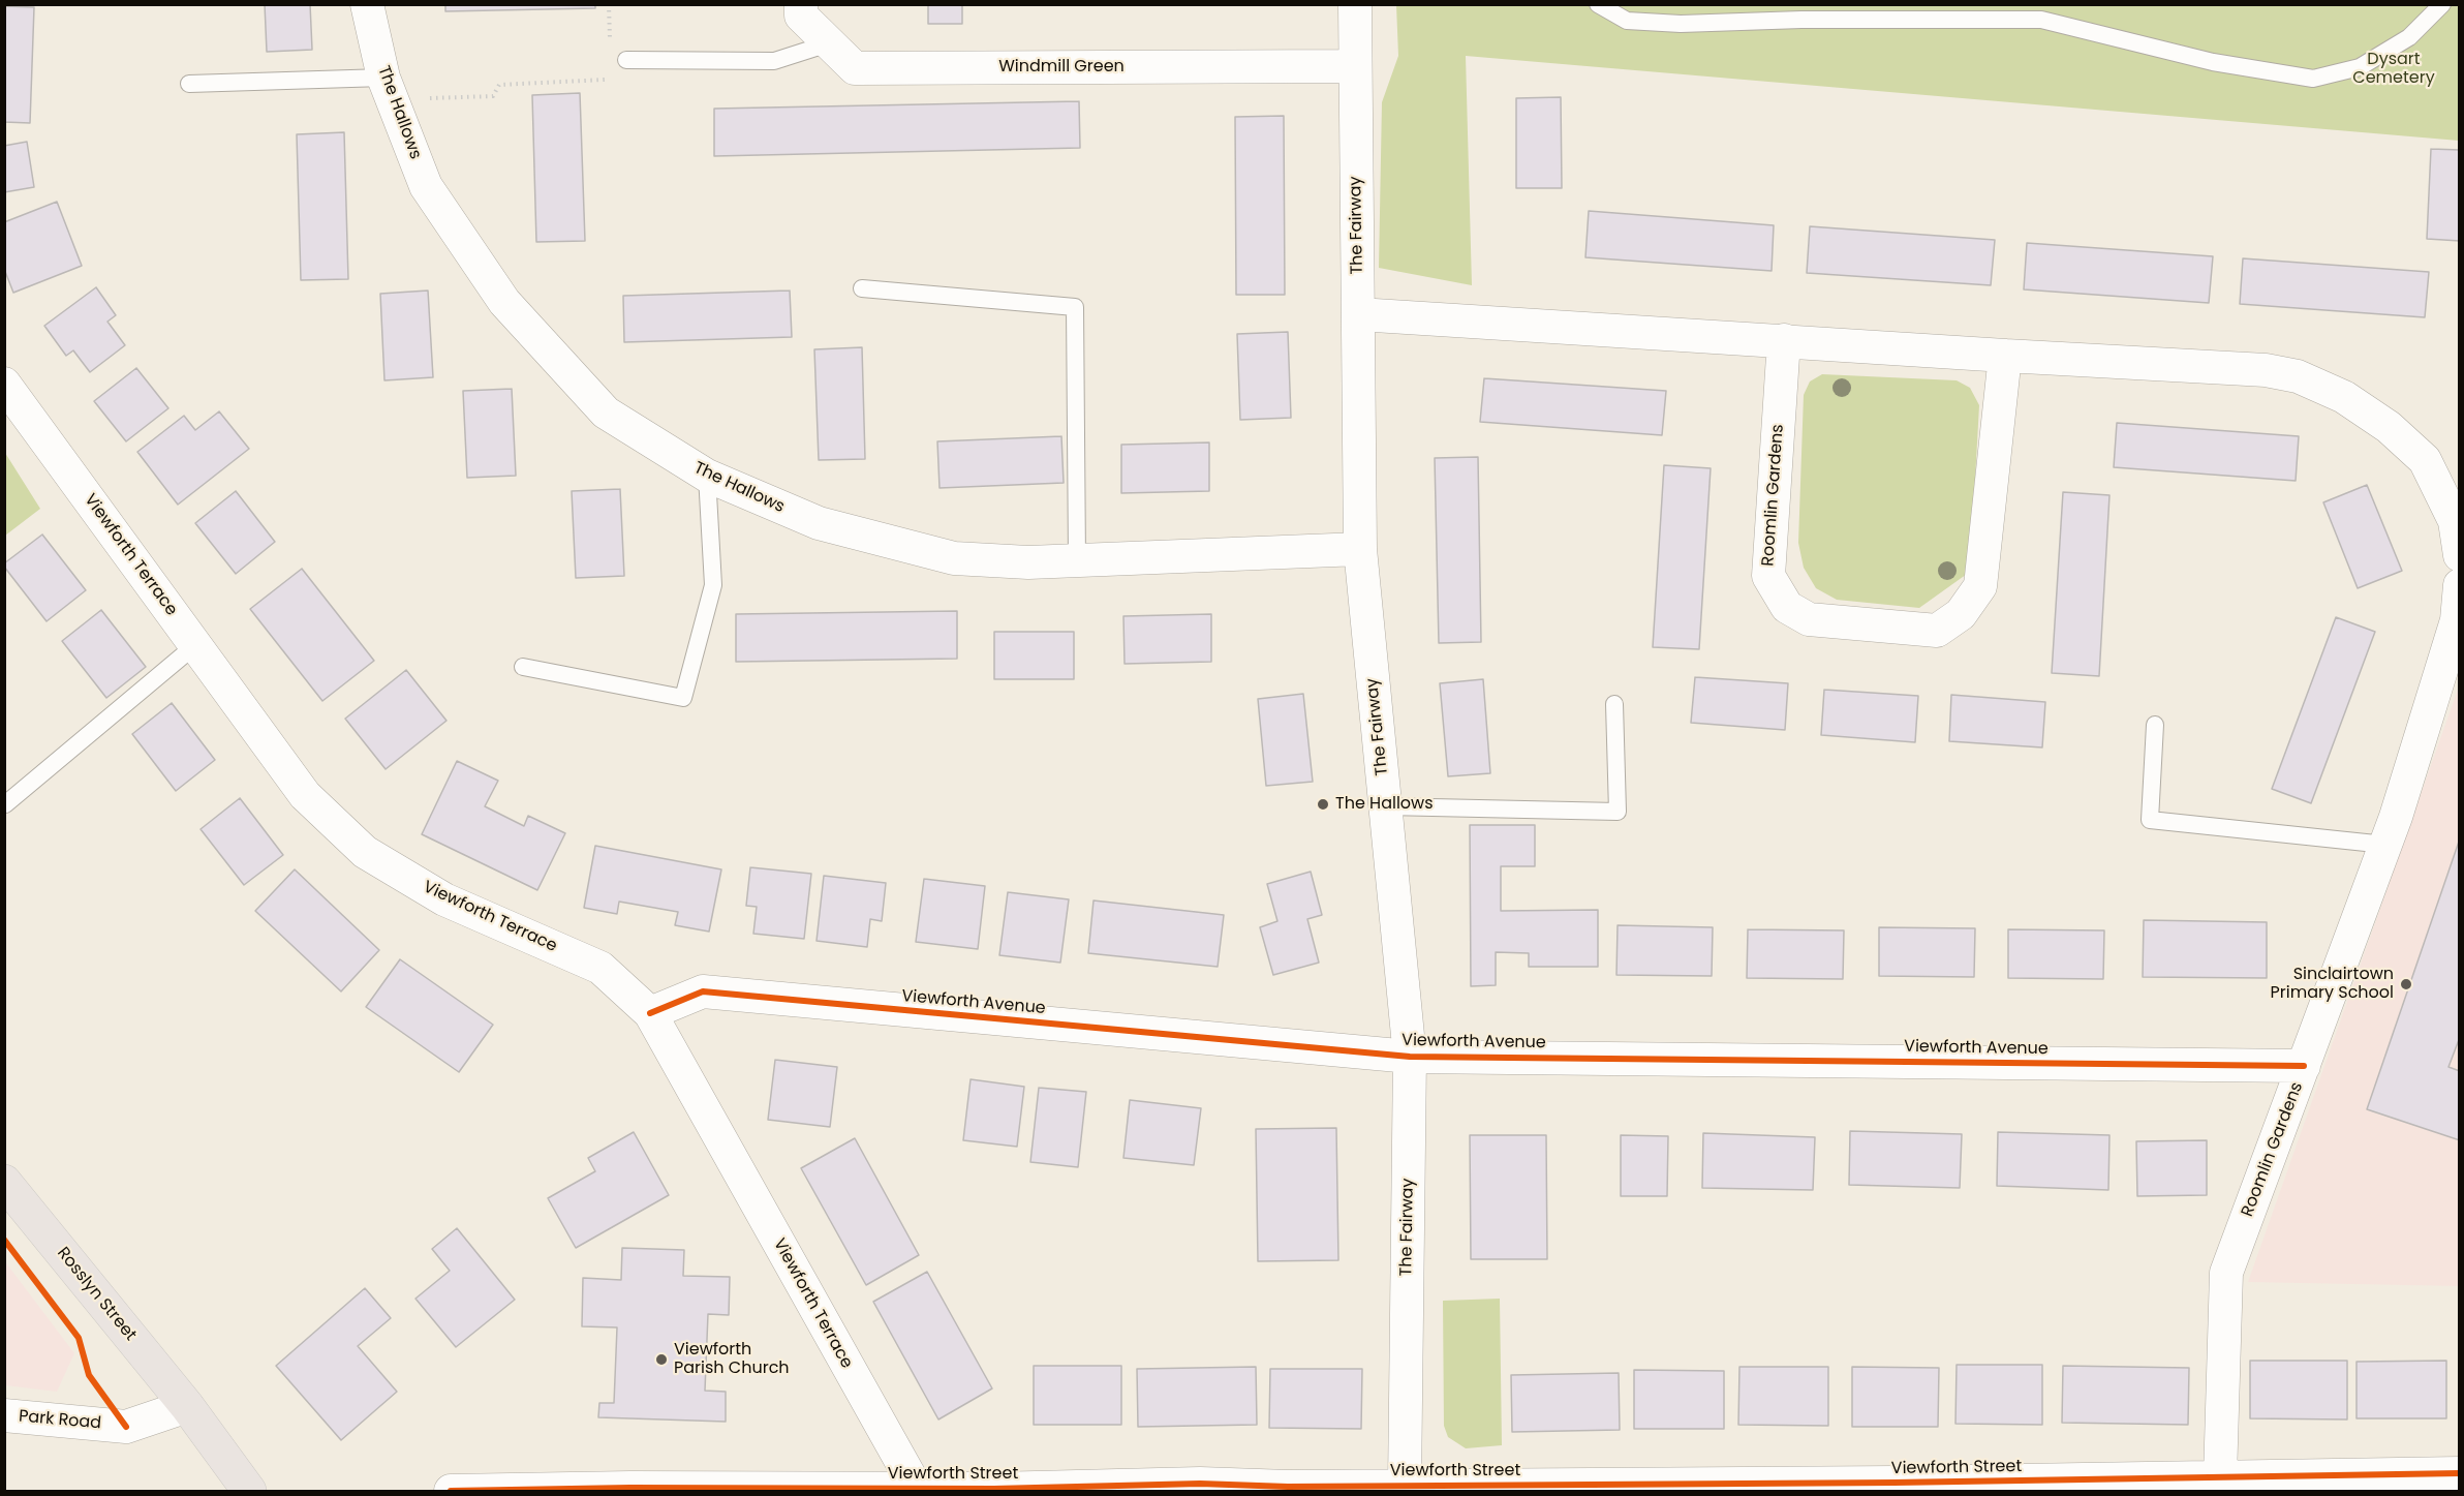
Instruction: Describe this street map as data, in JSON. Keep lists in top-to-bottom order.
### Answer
{
  "streets": {
    "main road": ["Rosslyn Street"],
    "street": [
      "Windmill Green",
      "The Hallows",
      "The Fairway",
      "Roomlin Gardens",
      "Viewforth Terrace",
      "Viewforth Avenue",
      "Park Road",
      "Viewforth Street"
    ]
  },
  "crossings": [
    ["Windmill Green", "The Fairway"],
    ["The Hallows", "The Fairway"],
    ["The Fairway", "Viewforth Avenue"],
    ["The Fairway", "Viewforth Street"],
    ["Roomlin Gardens", "Viewforth Avenue"],
    ["Roomlin Gardens", "Viewforth Street"],
    ["Viewforth Terrace", "Viewforth Avenue"],
    ["Viewforth Terrace", "Viewforth Street"],
    ["Rosslyn Street", "Park Road"]
  ],
  "parks": ["Dysart Cemetery"],
  "places": ["The Hallows", "Sinclairtown Primary School", "Viewforth Parish Church"]
}
